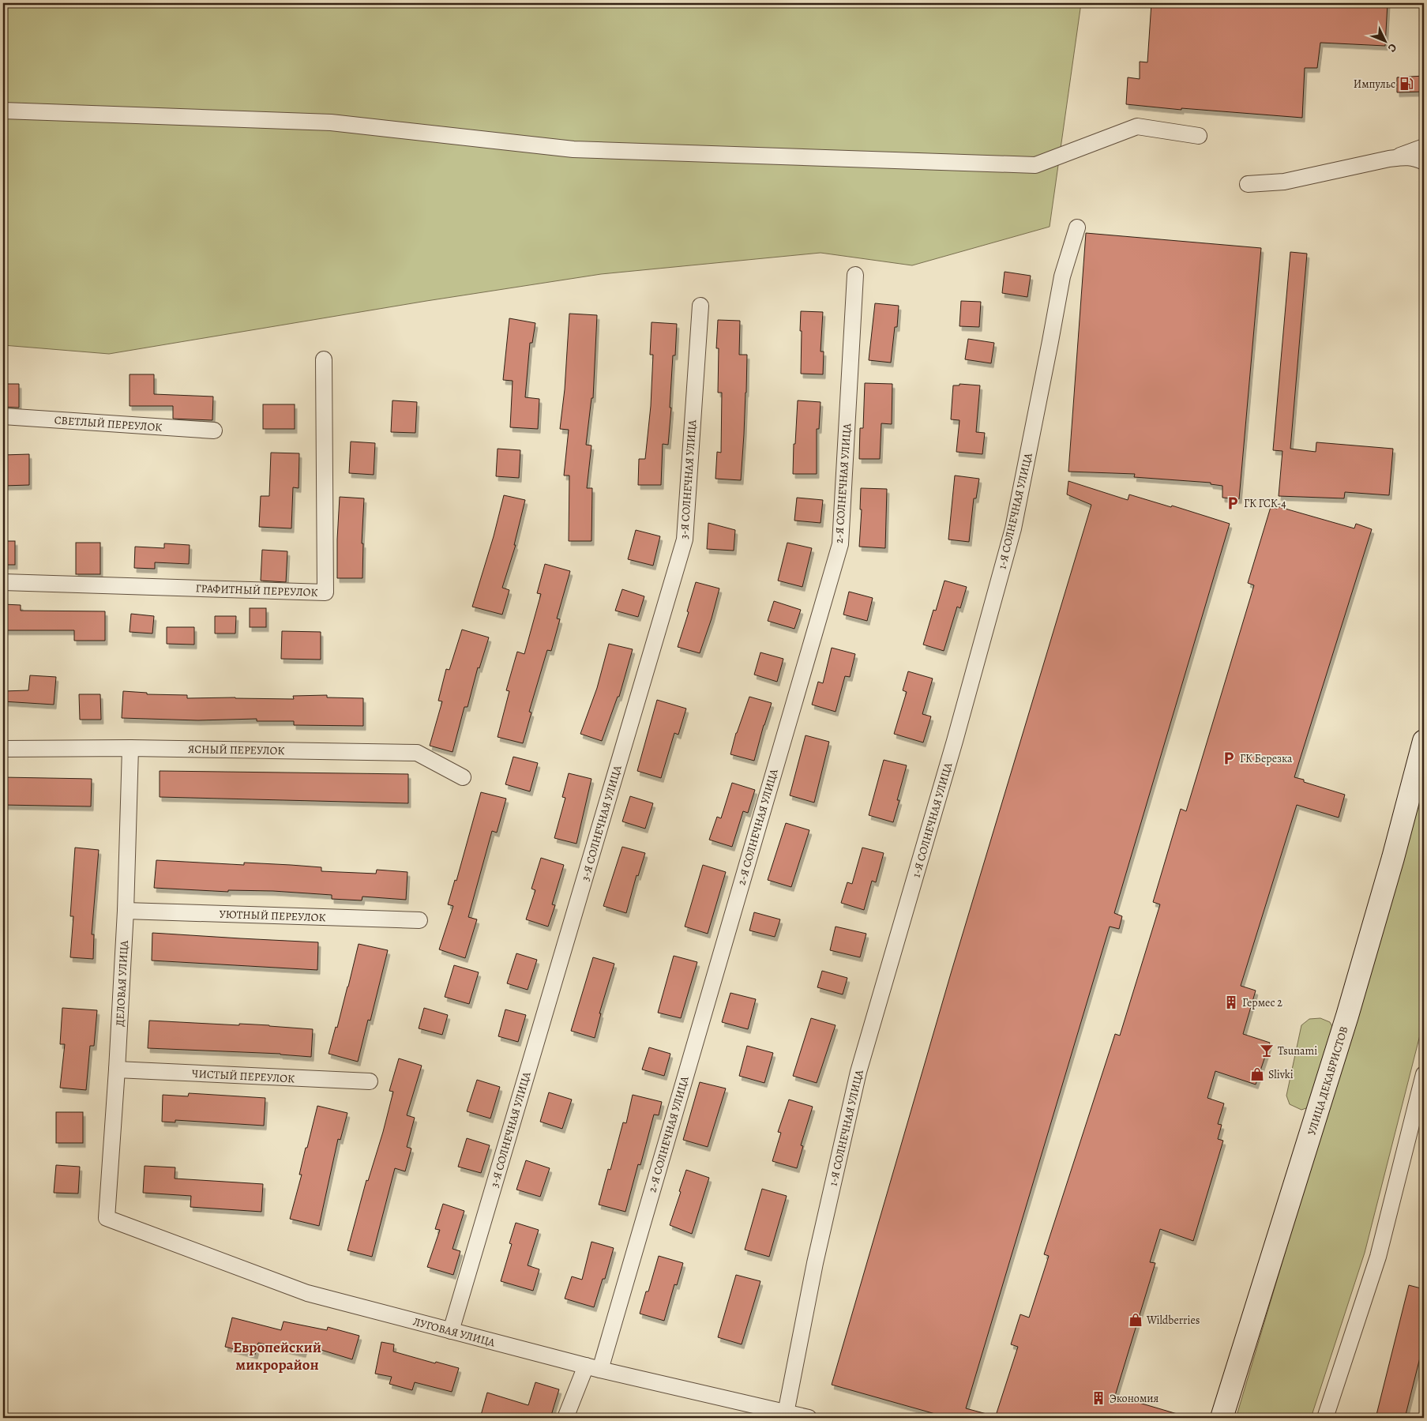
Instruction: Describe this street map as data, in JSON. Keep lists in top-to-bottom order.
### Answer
{
  "streets": {
    "street": [
      "СВЕТЛЫЙ ПЕРЕУЛОК",
      "3-Я СОЛНЕЧНАЯ УЛИЦА",
      "2-Я СОЛНЕЧНАЯ УЛИЦА",
      "1-Я СОЛНЕЧНАЯ УЛИЦА",
      "ГРАФИТНЫЙ ПЕРЕУЛОК",
      "ЯСНЫЙ ПЕРЕУЛОК",
      "УЮТНЫЙ ПЕРЕУЛОК",
      "ДЕЛОВАЯ УЛИЦА",
      "ЧИСТЫЙ ПЕРЕУЛОК",
      "УЛИЦА ДЕКАБРИСТОВ",
      "ЛУГОВАЯ УЛИЦА"
    ]
  },
  "crossings": [
    ["3-Я СОЛНЕЧНАЯ УЛИЦА", "ЛУГОВАЯ УЛИЦА"],
    ["2-Я СОЛНЕЧНАЯ УЛИЦА", "ЛУГОВАЯ УЛИЦА"],
    ["1-Я СОЛНЕЧНАЯ УЛИЦА", "ЛУГОВАЯ УЛИЦА"],
    ["ЯСНЫЙ ПЕРЕУЛОК", "ДЕЛОВАЯ УЛИЦА"],
    ["УЮТНЫЙ ПЕРЕУЛОК", "ДЕЛОВАЯ УЛИЦА"],
    ["ДЕЛОВАЯ УЛИЦА", "ЧИСТЫЙ ПЕРЕУЛОК"],
    ["ДЕЛОВАЯ УЛИЦА", "ЛУГОВАЯ УЛИЦА"]
  ],
  "districts": ["Европейский микрорайон"],
  "places": {
    "fuel station": ["Импульс"],
    "parking": ["ГК ГСК-4", "ГК Березка"],
    "building": ["Гермес 2", "Экономия"],
    "bar": ["Tsunami"],
    "shop": ["Slivki", "Wildberries"]
  },
  "north": "bottom right"
}
